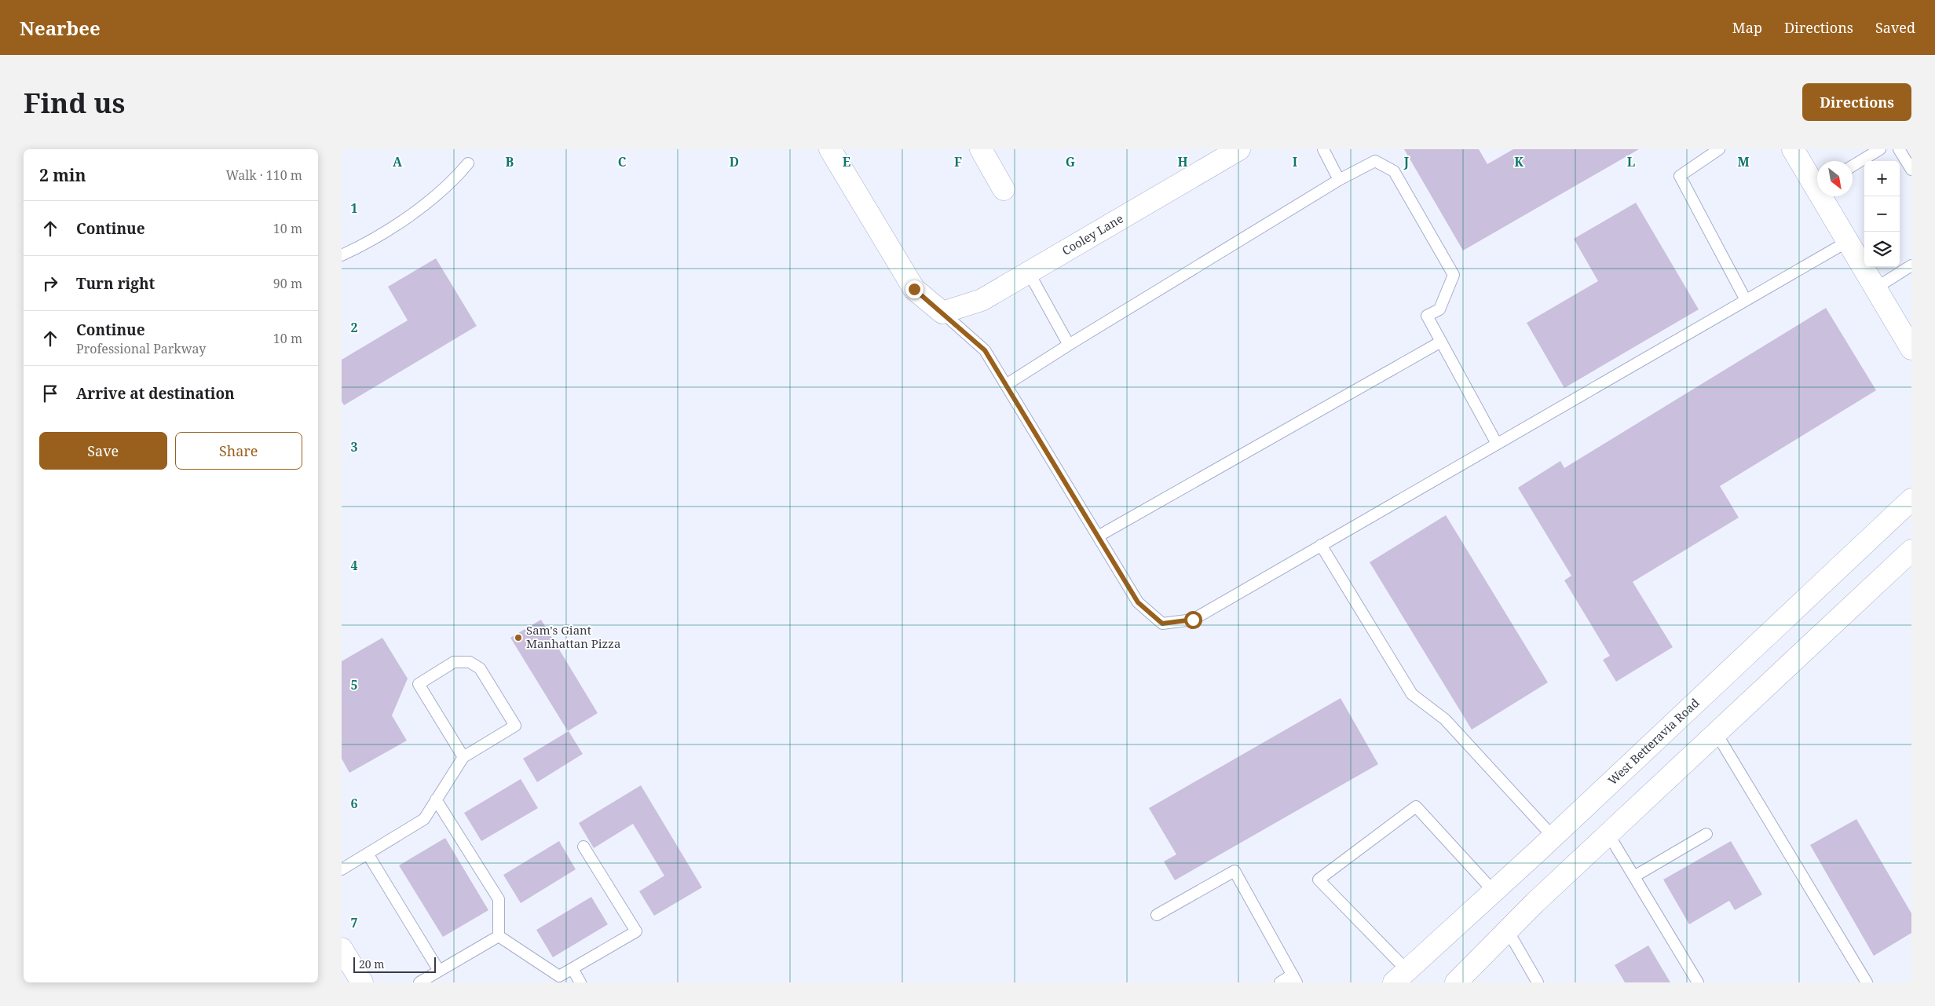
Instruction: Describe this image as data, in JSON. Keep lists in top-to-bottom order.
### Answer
{
  "streets": {
    "main road": ["Cooley Lane", "West Betteravia Road"]
  },
  "places": ["Sam's Giant Manhattan Pizza"],
  "scale_bar": "20 m",
  "north": "bottom right",
  "page": {
    "header": "Nearbee",
    "nav": ["Map", "Directions", "Saved"],
    "buttons": [
      "Directions",
      ["Save", "Share"]
    ],
    "title": "Find us",
    "heading": ["2 min", "Walk · 110 m"],
    "map_buttons": ["+", "−"],
    "list": [
      ["Continue", "10 m"],
      ["Turn right", "90 m"],
      ["Continue", "Professional Parkway", "10 m"],
      "Arrive at destination"
    ],
    "scale": "20 m"
  },
  "grid": {
    "columns": [
      "A",
      "B",
      "C",
      "D",
      "E",
      "F",
      "G",
      "H",
      "I",
      "J",
      "K",
      "L",
      "M"
    ],
    "rows": [
      "1",
      "2",
      "3",
      "4",
      "5",
      "6",
      "7"
    ]
  }
}
